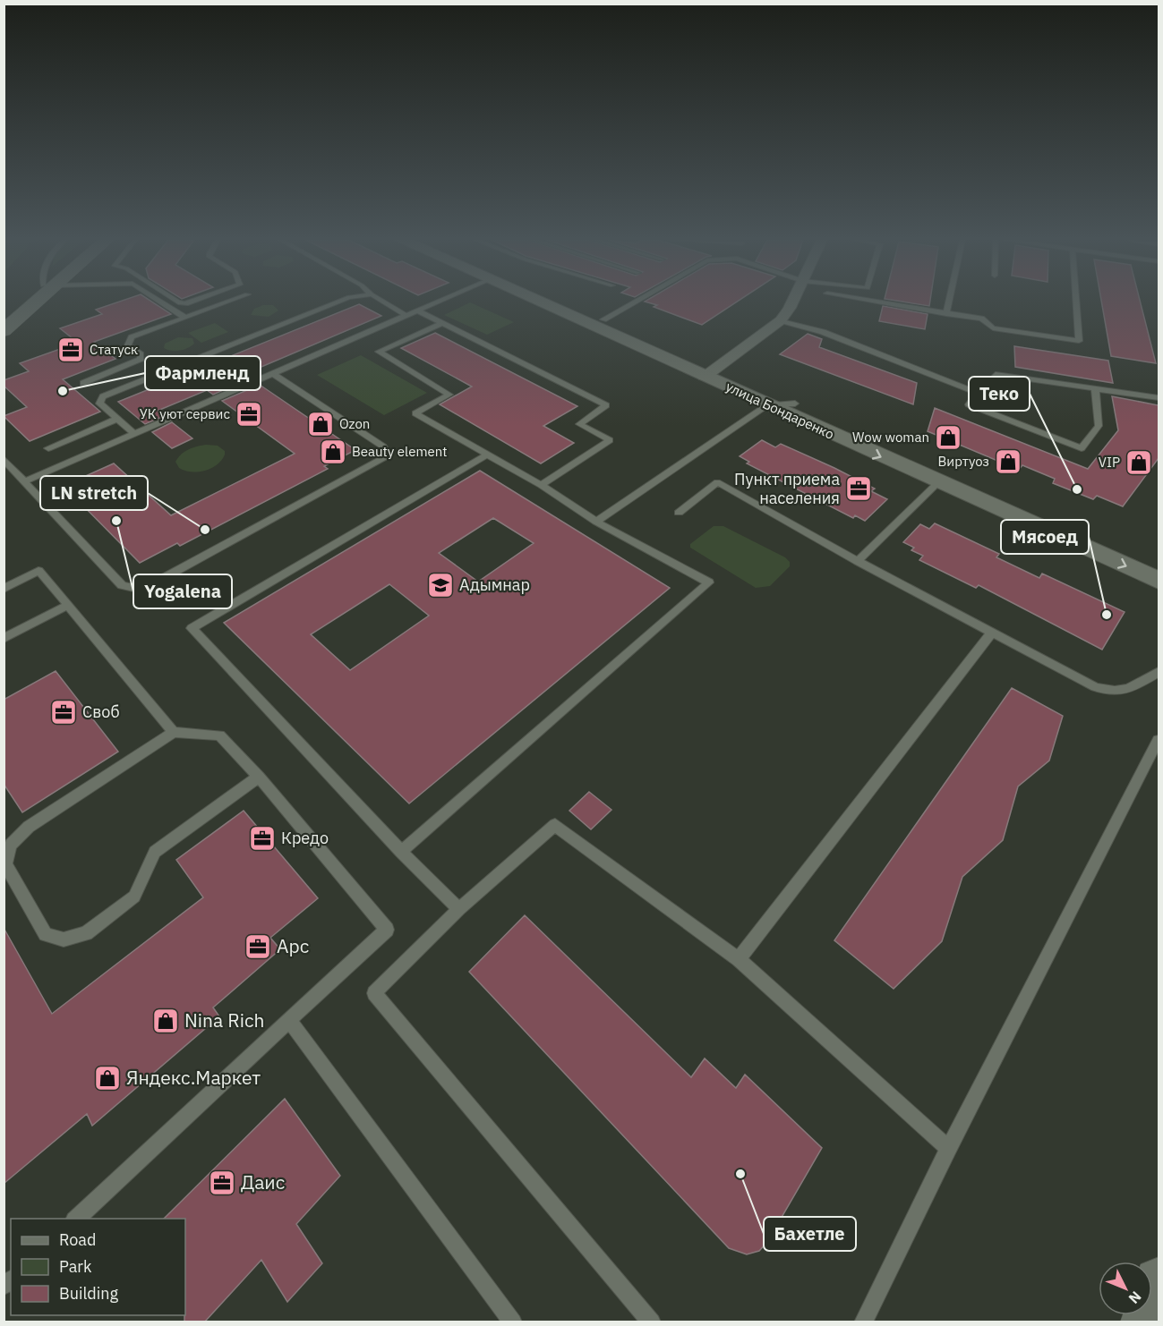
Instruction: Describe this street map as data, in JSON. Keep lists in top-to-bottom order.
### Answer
{
  "streets": {
    "street": ["улица Бондаренко"]
  },
  "places": {
    "office": [
      "Статуск",
      "УК уют сервис",
      "Пункт приема населения",
      "Своб",
      "Кредо",
      "Арс",
      "Даис"
    ],
    "other": [
      "Фармленд",
      "Теко",
      "Yogalena",
      "LN stretch",
      "Мясоед",
      "Бахетле"
    ],
    "shop": [
      "Ozon",
      "Wow woman",
      "Beauty element",
      "Виртуоз",
      "VIP",
      "Nina Rich",
      "Яндекс.Маркет"
    ],
    "school or university": ["Адымнар"]
  },
  "legend": ["Road", "Park", "Building"],
  "north": "bottom right"
}
